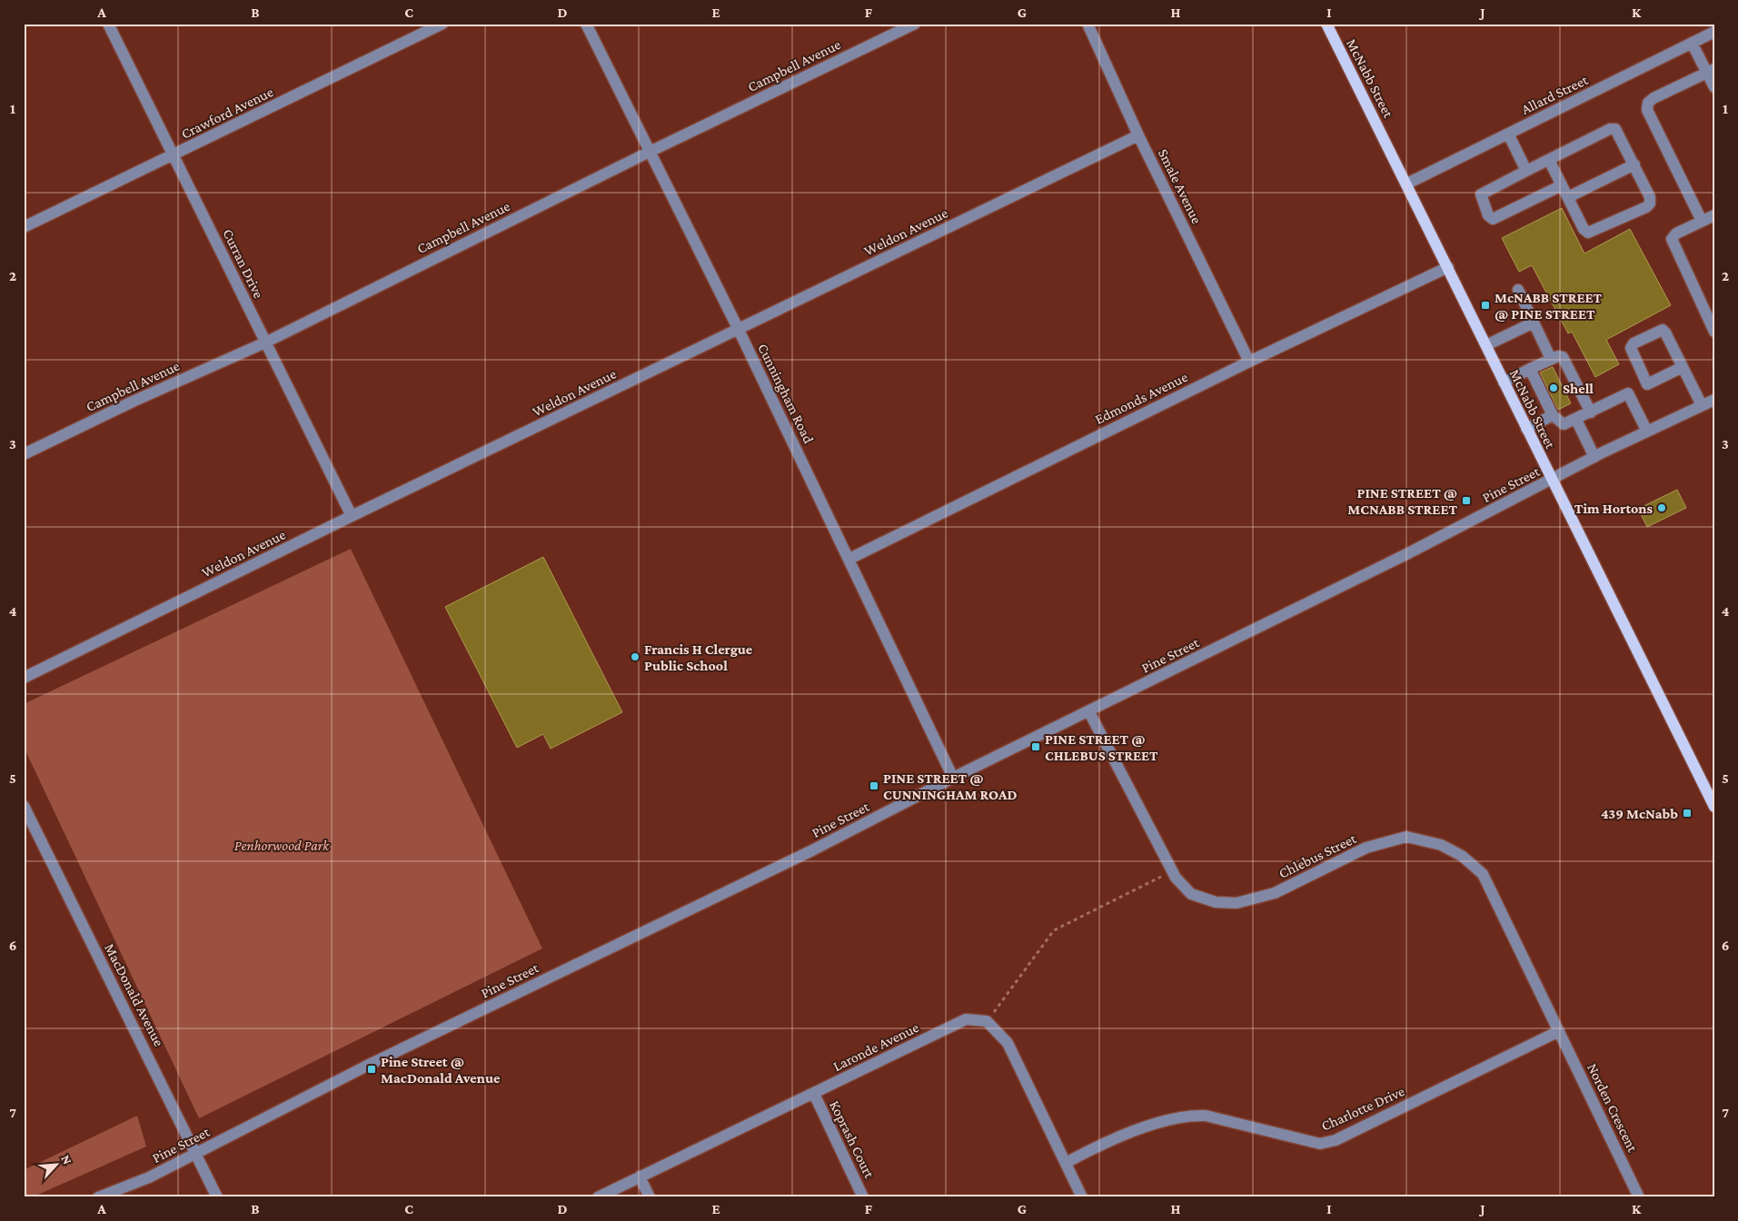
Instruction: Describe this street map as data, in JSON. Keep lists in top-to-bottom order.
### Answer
{
  "streets": {
    "main road": ["McNabb Street"],
    "street": [
      "Campbell Avenue",
      "Allard Street",
      "Crawford Avenue",
      "Smale Avenue",
      "Weldon Avenue",
      "Curran Drive",
      "Cunningham Road",
      "Edmonds Avenue",
      "Pine Street",
      "Chlebus Street",
      "MacDonald Avenue",
      "Laronde Avenue",
      "Norden Crescent",
      "Charlotte Drive",
      "Koprash Court"
    ]
  },
  "crossings": [
    ["Campbell Avenue", "Curran Drive"],
    ["Campbell Avenue", "Cunningham Road"],
    ["McNabb Street", "Allard Street"],
    ["McNabb Street", "Edmonds Avenue"],
    ["McNabb Street", "Pine Street"],
    ["Crawford Avenue", "Curran Drive"],
    ["Smale Avenue", "Weldon Avenue"],
    ["Smale Avenue", "Edmonds Avenue"],
    ["Weldon Avenue", "Curran Drive"],
    ["Weldon Avenue", "Cunningham Road"],
    ["Cunningham Road", "Edmonds Avenue"],
    ["Cunningham Road", "Pine Street"],
    ["Pine Street", "Chlebus Street"],
    ["Pine Street", "MacDonald Avenue"],
    ["Chlebus Street", "Norden Crescent"],
    ["Chlebus Street", "Charlotte Drive"],
    ["Laronde Avenue", "Koprash Court"],
    ["Norden Crescent", "Charlotte Drive"]
  ],
  "parks": ["Penhorwood Park"],
  "places": {
    "transit": [
      "McNABB STREET @ PINE STREET",
      "PINE STREET @ MCNABB STREET",
      "PINE STREET @ CHLEBUS STREET",
      "PINE STREET @ CUNNINGHAM ROAD",
      "439 McNabb",
      "Pine Street @ MacDonald Avenue"
    ],
    "other": ["Shell", "Tim Hortons", "Francis H Clergue Public School"]
  },
  "north": "top right",
  "grid": {
    "columns": [
      "A",
      "B",
      "C",
      "D",
      "E",
      "F",
      "G",
      "H",
      "I",
      "J",
      "K"
    ],
    "rows": [
      "1",
      "2",
      "3",
      "4",
      "5",
      "6",
      "7"
    ]
  }
}
